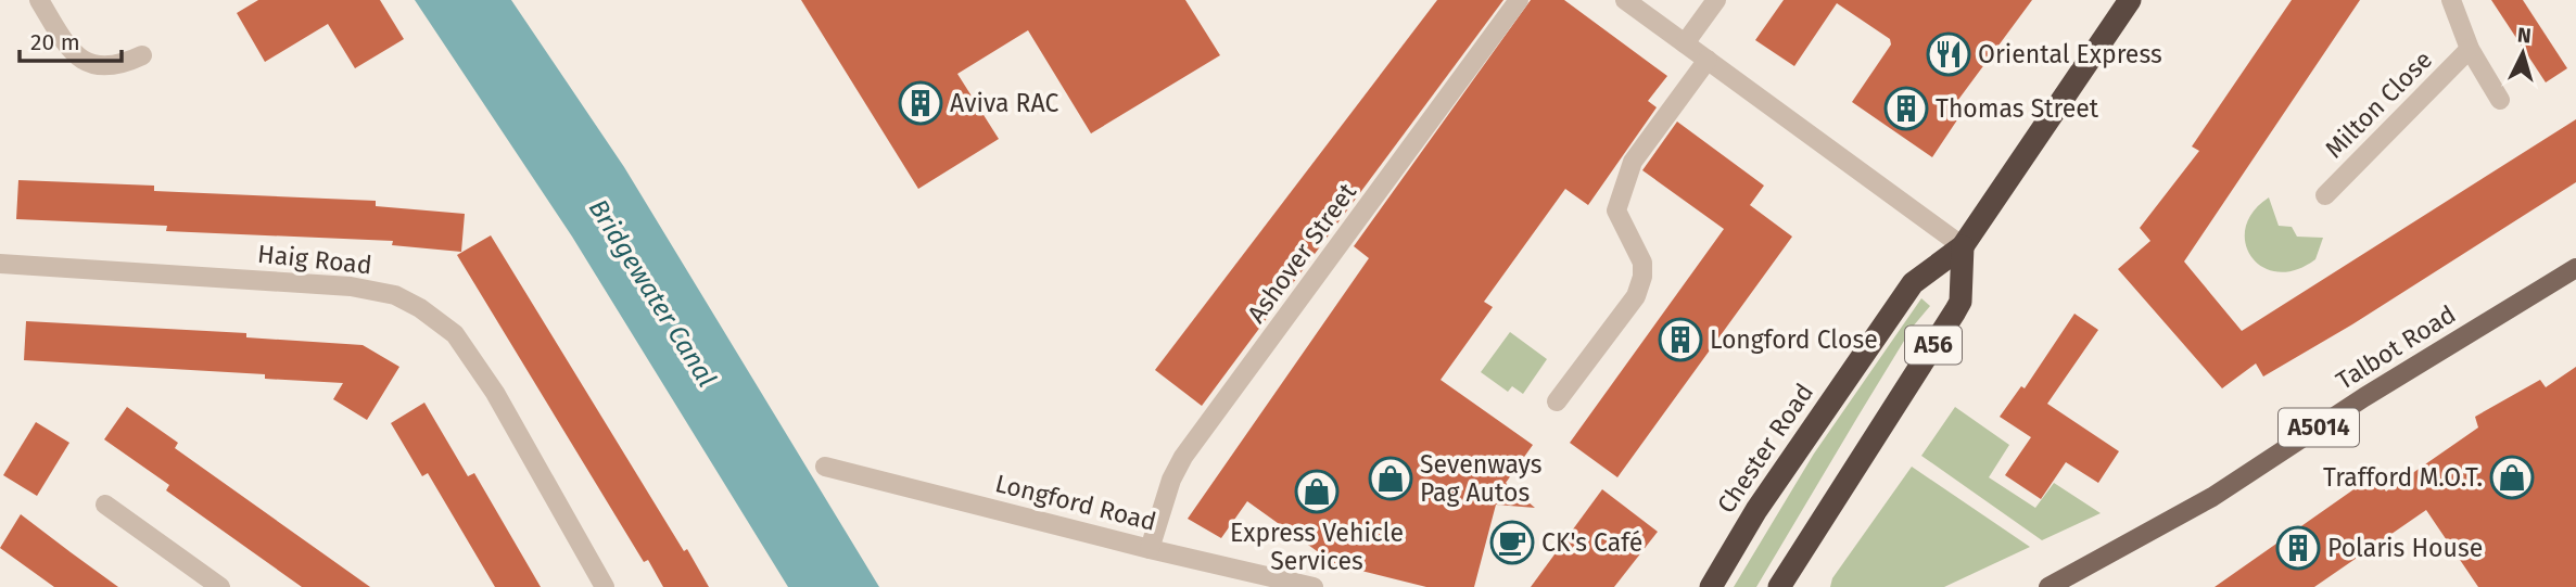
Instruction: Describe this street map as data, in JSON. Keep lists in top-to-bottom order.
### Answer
{
  "streets": {
    "highway": ["A56", "Chester Road"],
    "main road": ["Talbot Road", "A5014"],
    "street": [
      "Milton Close",
      "Ashover Street",
      "Haig Road",
      "Longford Road"
    ]
  },
  "crossings": [
    ["Ashover Street", "Longford Road"],
    ["A56", "Chester Road"]
  ],
  "water": ["Bridgewater Canal"],
  "places": {
    "restaurant": ["Oriental Express"],
    "building": [
      "Aviva RAC",
      "Thomas Street",
      "Longford Close",
      "Polaris House"
    ],
    "shop": ["Trafford M.O.T.", "Sevenways Pag Autos", "Express Vehicle Services"],
    "cafe": ["CK's Café"]
  },
  "scale_bar": "20 m",
  "north": "top"
}
